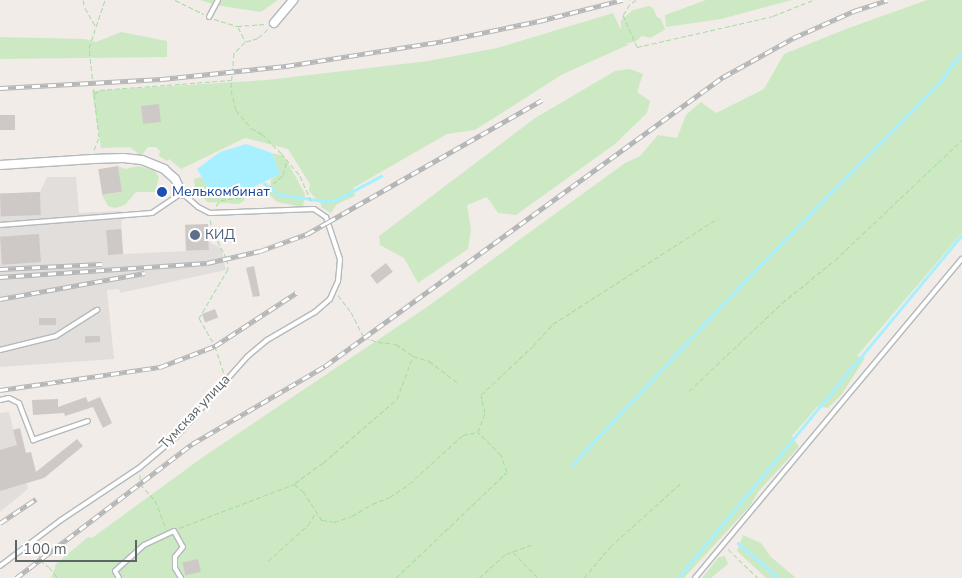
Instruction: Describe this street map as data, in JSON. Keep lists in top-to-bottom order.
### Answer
{
  "streets": {
    "lane": ["Тумская улица"]
  },
  "places": ["Мелькомбинат", "КИД"],
  "scale_bar": "100 m"
}
